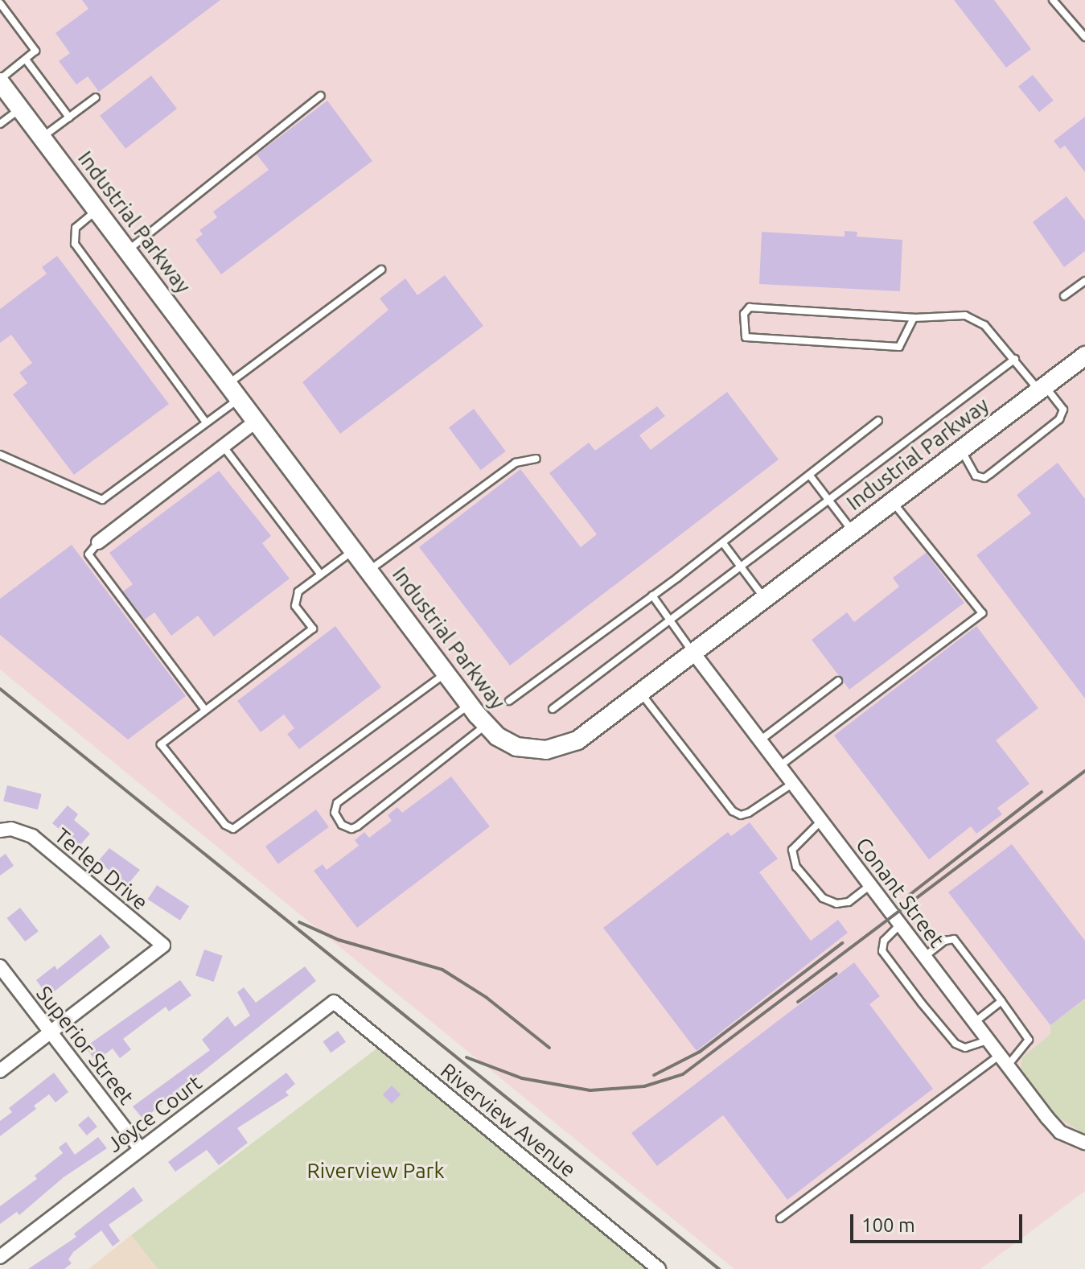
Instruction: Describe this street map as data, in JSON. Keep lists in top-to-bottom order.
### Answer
{
  "streets": {
    "street": [
      "Industrial Parkway",
      "Terlep Drive",
      "Conant Street",
      "Superior Street",
      "Joyce Court",
      "Riverview Avenue"
    ]
  },
  "crossings": [
    ["Industrial Parkway", "Conant Street"],
    ["Terlep Drive", "Superior Street"],
    ["Superior Street", "Joyce Court"],
    ["Joyce Court", "Riverview Avenue"]
  ],
  "parks": ["Riverview Park"],
  "scale_bar": "100 m"
}
